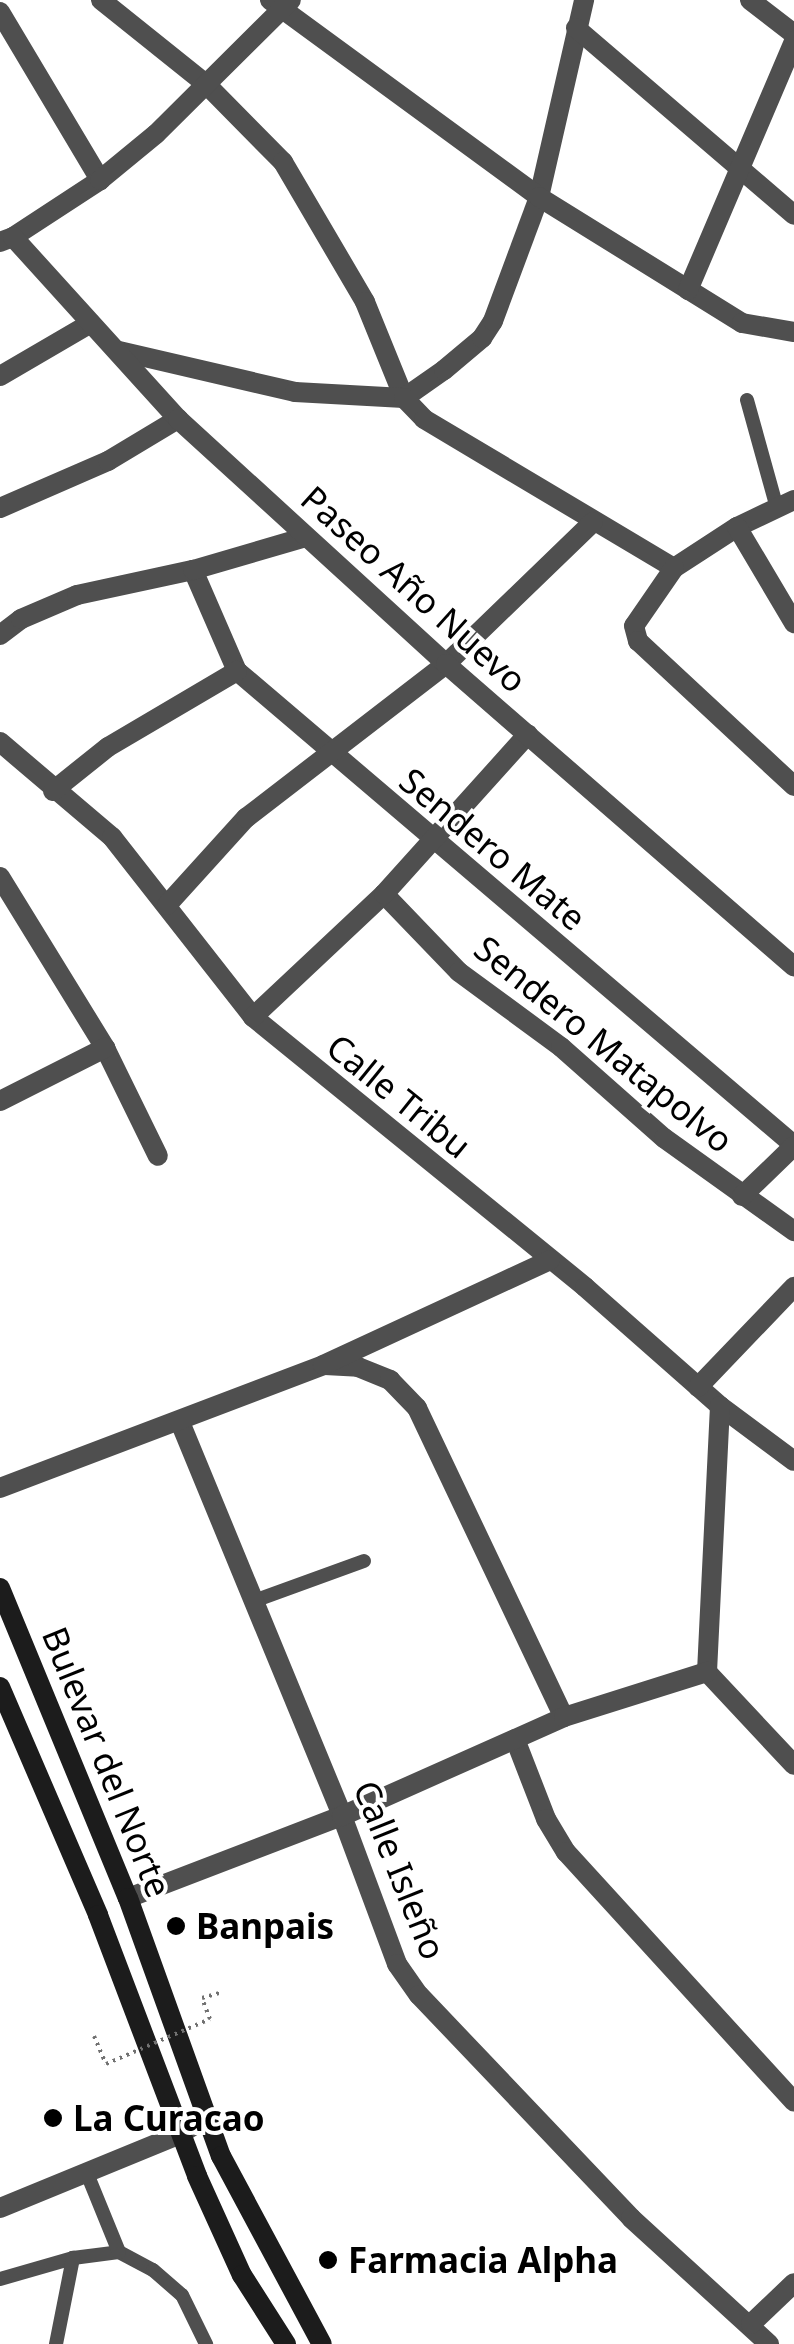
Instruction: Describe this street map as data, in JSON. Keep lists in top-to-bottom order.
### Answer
{
  "streets": {
    "main road": ["Bulevar del Norte"],
    "street": [
      "Paseo Año Nuevo",
      "Sendero Mate",
      "Sendero Matapolvo",
      "Calle Tribu",
      "Calle Isleño"
    ]
  },
  "places": ["Banpais", "La Curacao", "Farmacia Alpha"]
}
